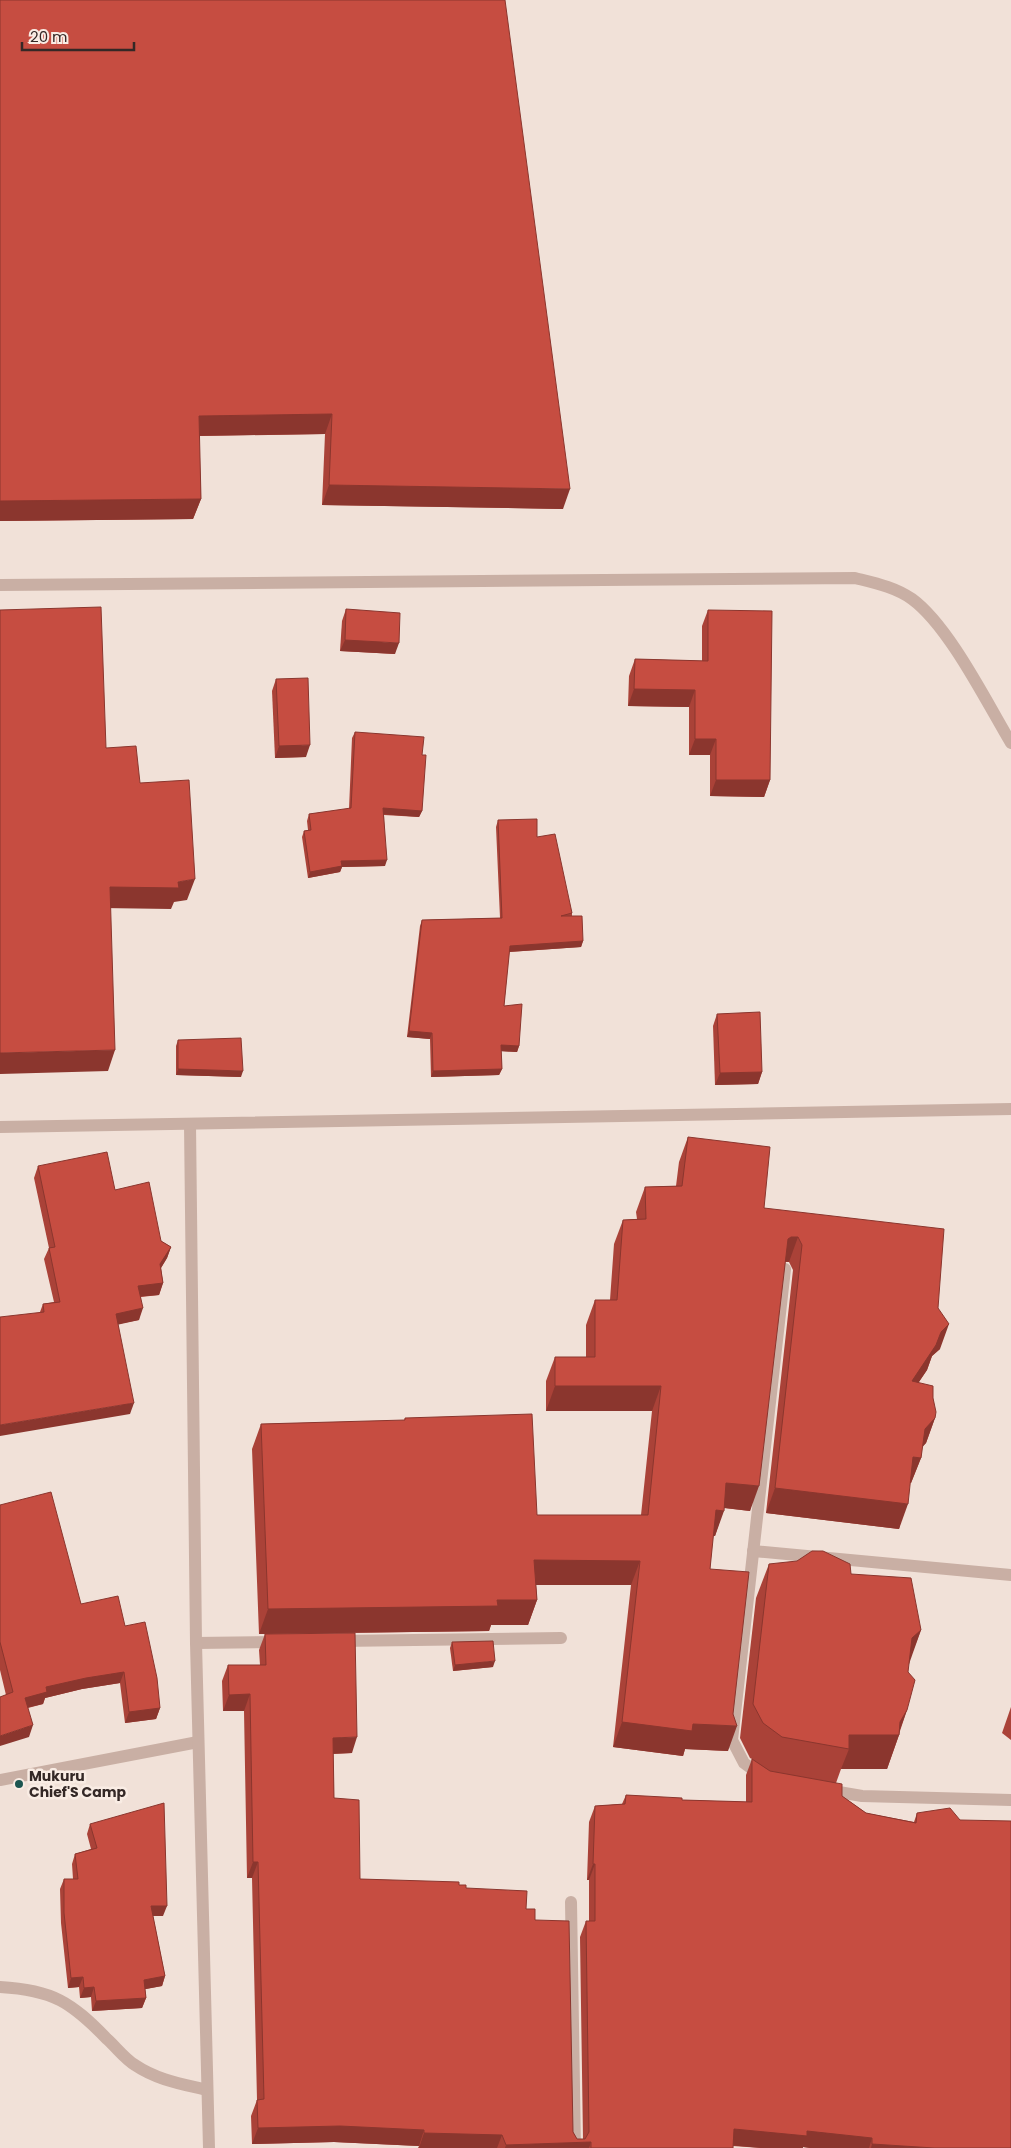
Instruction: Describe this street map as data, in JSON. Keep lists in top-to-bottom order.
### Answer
{
  "places": ["Mukuru Chief'S Camp"],
  "scale_bar": "20 m"
}
